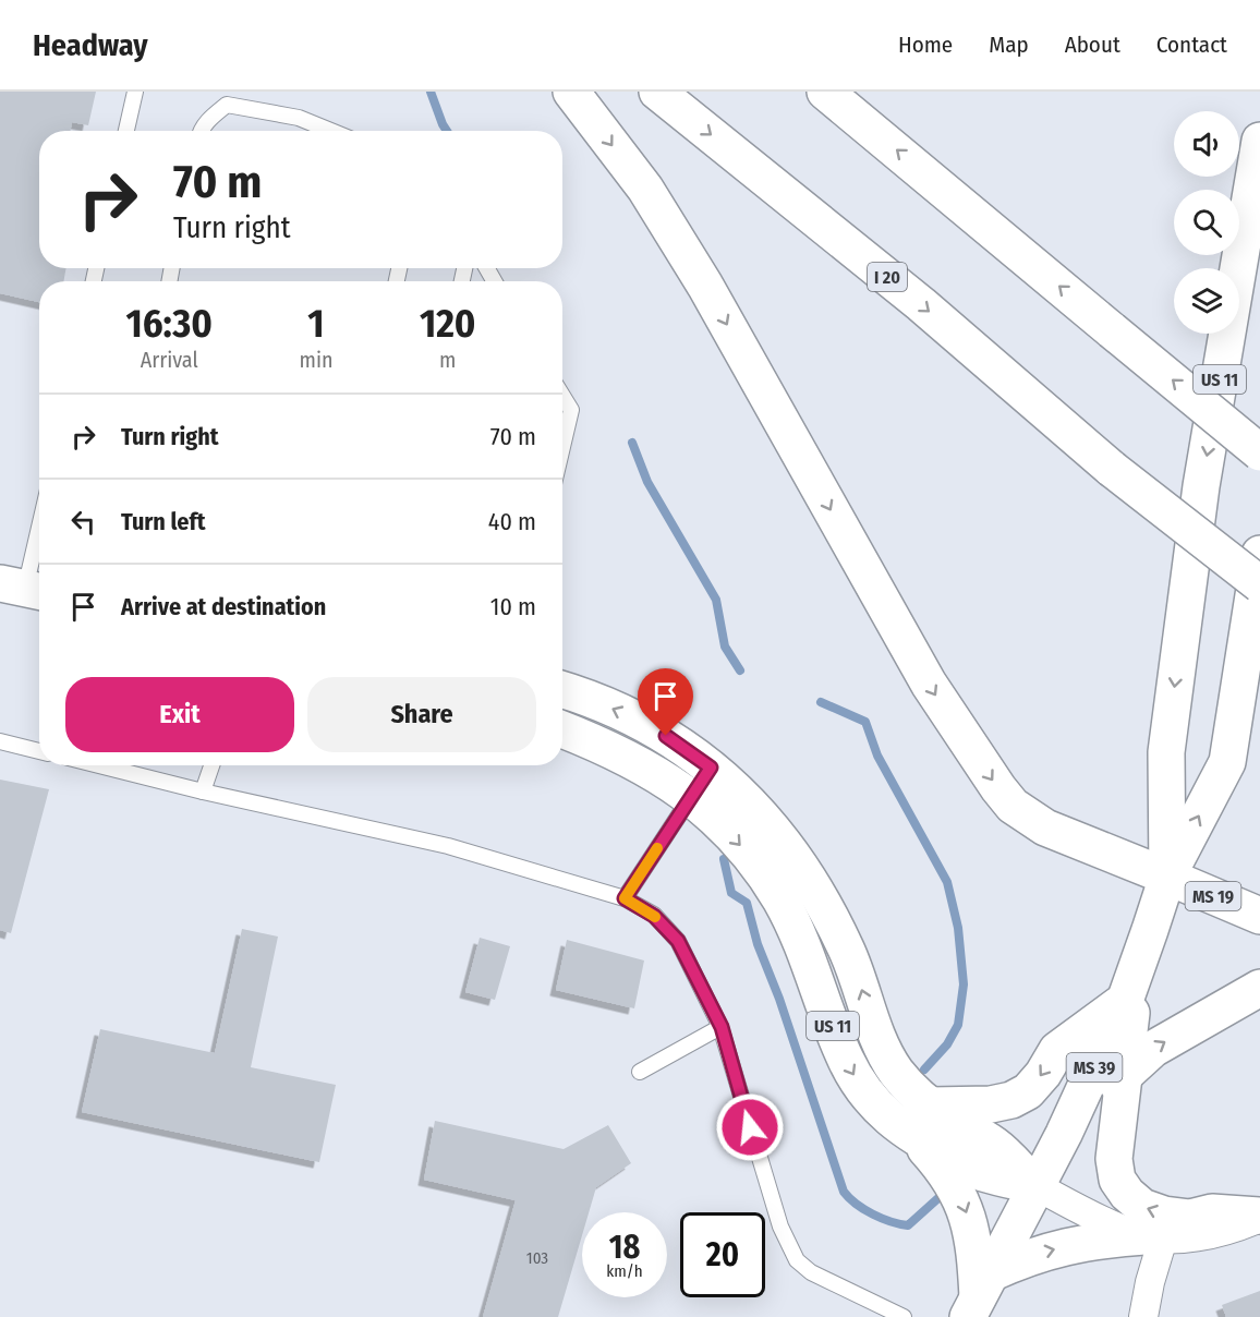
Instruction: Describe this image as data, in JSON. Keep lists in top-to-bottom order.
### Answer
{
  "streets": {
    "main road": [
      "I 20",
      "US 11",
      "MS 19",
      "MS 39"
    ]
  },
  "crossings": [
    ["US 11", "MS 19"],
    ["US 11", "MS 39"]
  ],
  "house_numbers": ["103"],
  "page": {
    "header": "Headway",
    "nav": [
      "Home",
      "Map",
      "About",
      "Contact"
    ],
    "turn": ["70 m", "Turn right"],
    "eta": [
      "16:30",
      "Arrival",
      "1",
      "min",
      "120",
      "m"
    ],
    "list": [
      {
        "name": "Turn right",
        "value": "70 m"
      },
      {
        "name": "Turn left",
        "value": "40 m"
      },
      {
        "name": "Arrive at destination",
        "value": "10 m"
      }
    ],
    "buttons": ["Exit", "Share"],
    "speed": "18 km/h",
    "limit": "20"
  }
}
